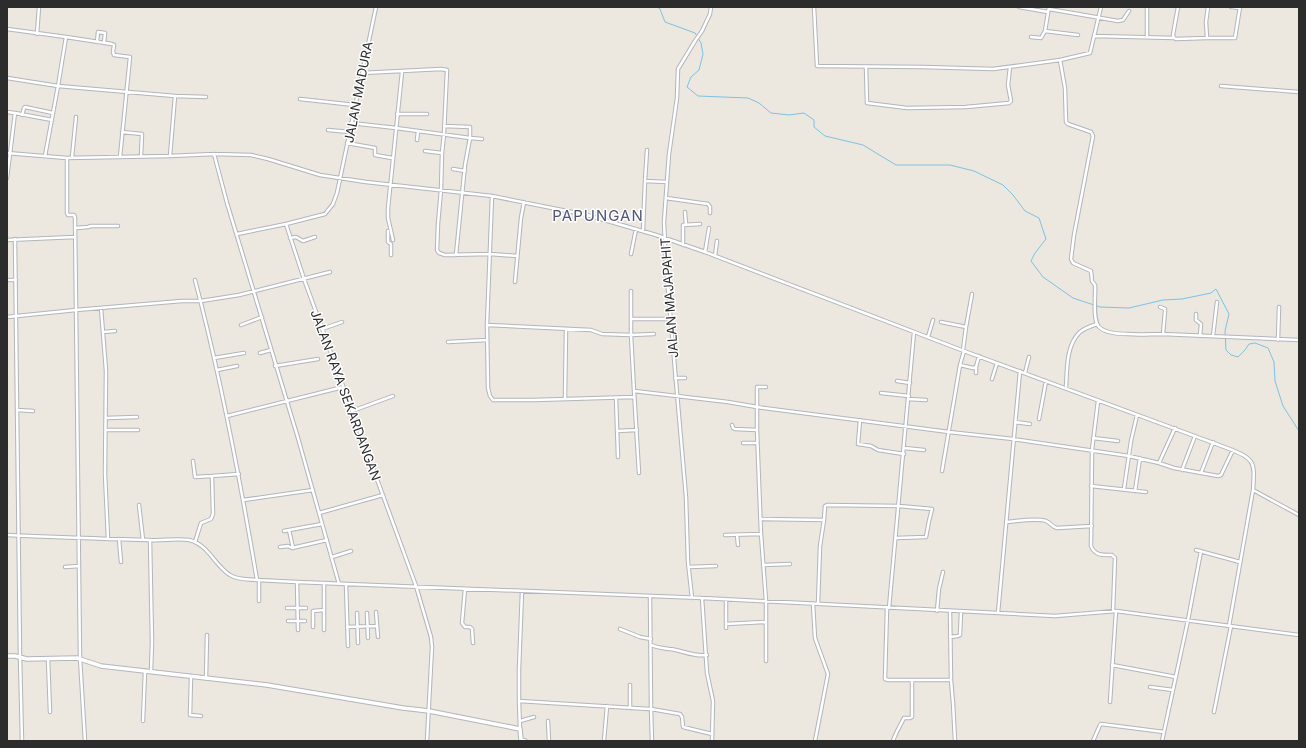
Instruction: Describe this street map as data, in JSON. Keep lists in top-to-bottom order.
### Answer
{
  "streets": {
    "street": ["JALAN MADURA", "JALAN MAJAPAHIT", "JALAN RAYA SEKARDANGAN"]
  },
  "districts": ["PAPUNGAN"]
}
